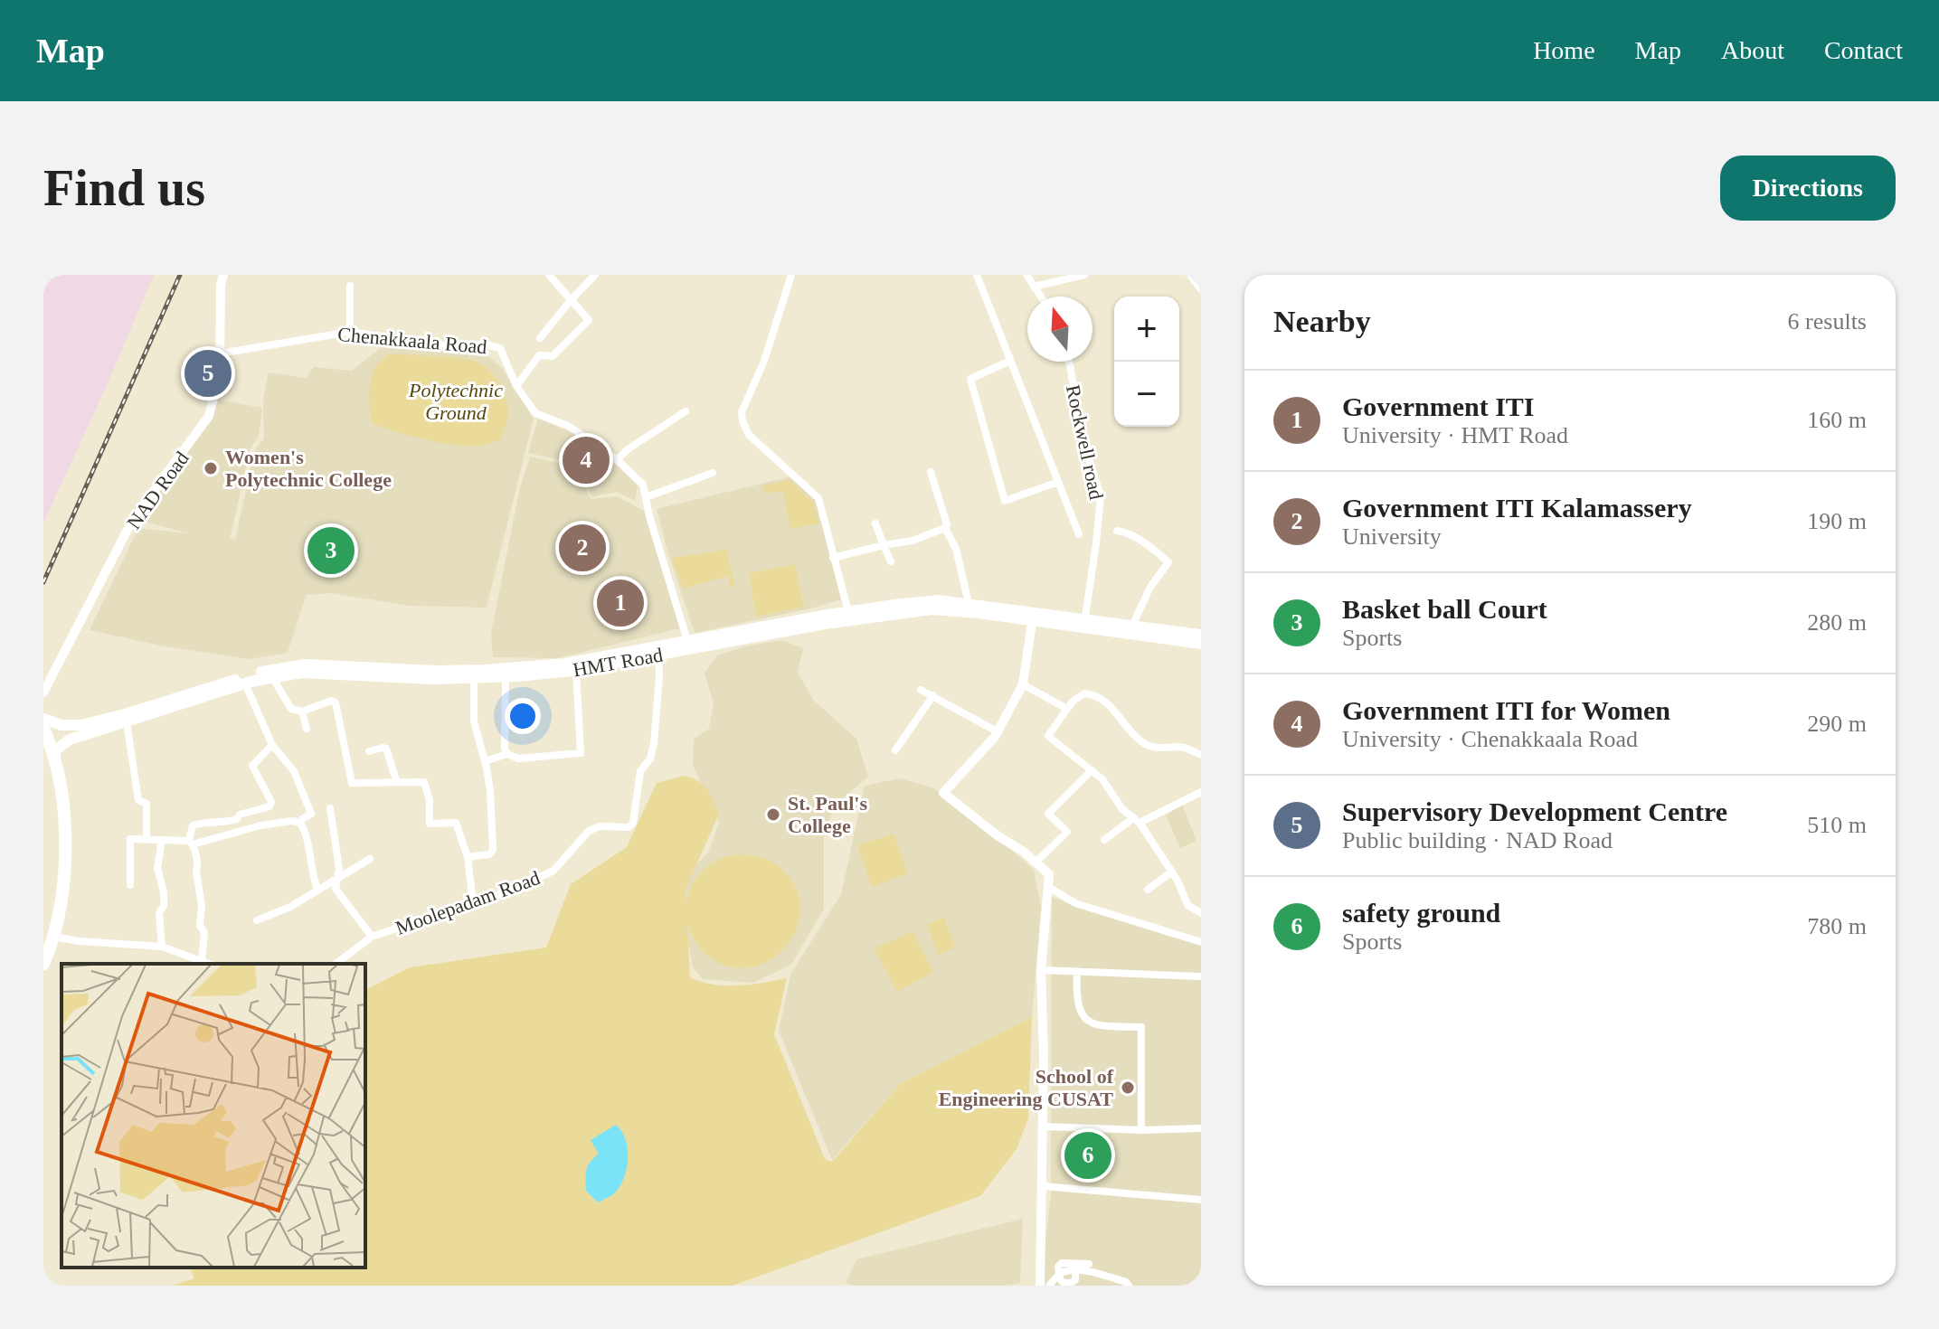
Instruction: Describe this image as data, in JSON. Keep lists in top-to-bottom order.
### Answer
{
  "streets": {
    "main road": ["HMT Road"],
    "street": [
      "Chenakkaala Road",
      "Rockwell road",
      "NAD Road",
      "Moolepadam Road"
    ]
  },
  "crossings": [
    ["Chenakkaala Road", "NAD Road"],
    ["Chenakkaala Road", "HMT Road"],
    ["Rockwell road", "HMT Road"],
    ["HMT Road", "Moolepadam Road"]
  ],
  "parks": ["Polytechnic Ground"],
  "places": ["Women's Polytechnic College", "St. Paul's College", "School of Engineering CUSAT"],
  "north": "top",
  "page": {
    "header": "Map",
    "nav": [
      "Home",
      "Map",
      "About",
      "Contact"
    ],
    "buttons": "Directions",
    "title": "Find us",
    "heading": ["Nearby", "6 results"],
    "map_buttons": ["+", "−"],
    "pins": [
      "5",
      "4",
      "2",
      "3",
      "1",
      "6"
    ],
    "list": [
      {
        "mark": "1",
        "name": "Government ITI",
        "note": "University · HMT Road",
        "value": "160 m"
      },
      {
        "mark": "2",
        "name": "Government ITI Kalamassery",
        "note": "University",
        "value": "190 m"
      },
      {
        "mark": "3",
        "name": "Basket ball Court",
        "note": "Sports",
        "value": "280 m"
      },
      {
        "mark": "4",
        "name": "Government ITI for Women",
        "note": "University · Chenakkaala Road",
        "value": "290 m"
      },
      {
        "mark": "5",
        "name": "Supervisory Development Centre",
        "note": "Public building · NAD Road",
        "value": "510 m"
      },
      {
        "mark": "6",
        "name": "safety ground",
        "note": "Sports",
        "value": "780 m"
      }
    ]
  }
}
